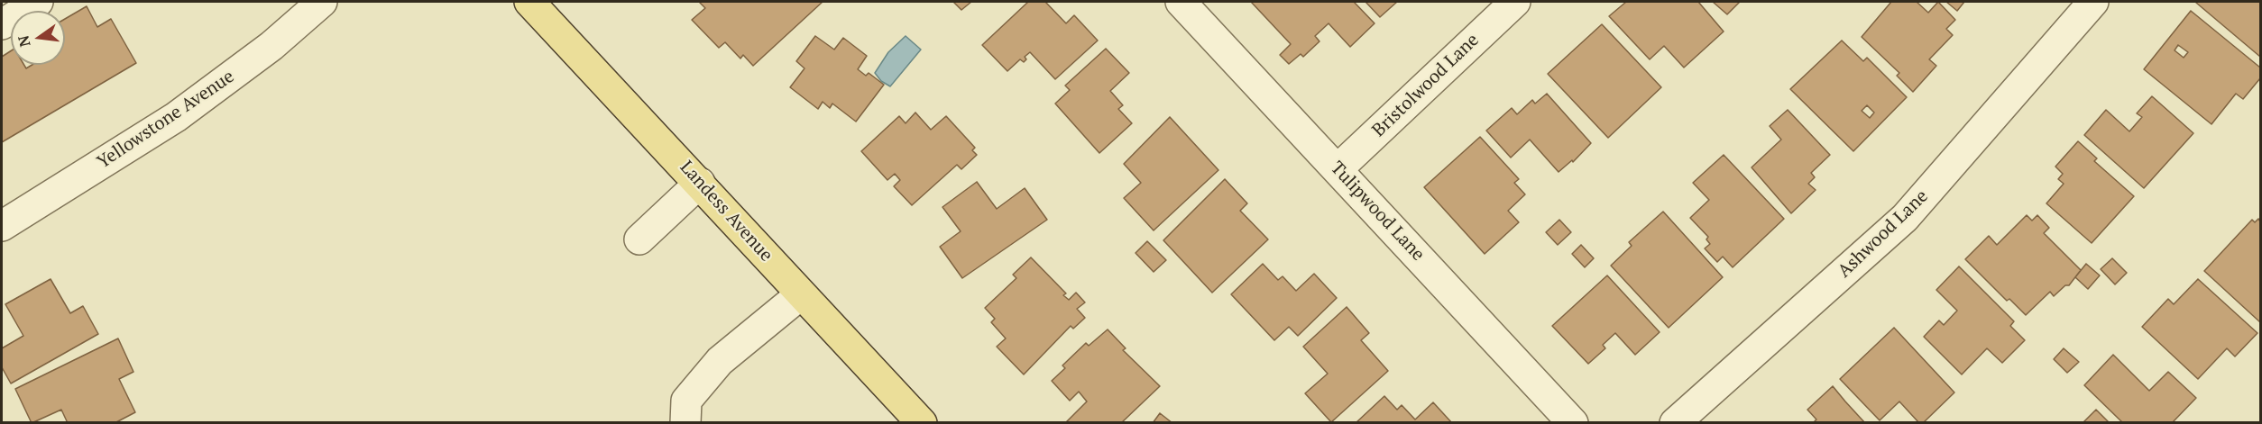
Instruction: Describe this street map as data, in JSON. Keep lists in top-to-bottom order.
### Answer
{
  "streets": {
    "main road": ["Landess Avenue"],
    "street": [
      "Bristolwood Lane",
      "Yellowstone Avenue",
      "Tulipwood Lane",
      "Ashwood Lane"
    ]
  },
  "crossings": [
    ["Bristolwood Lane", "Tulipwood Lane"]
  ],
  "north": "left"
}
